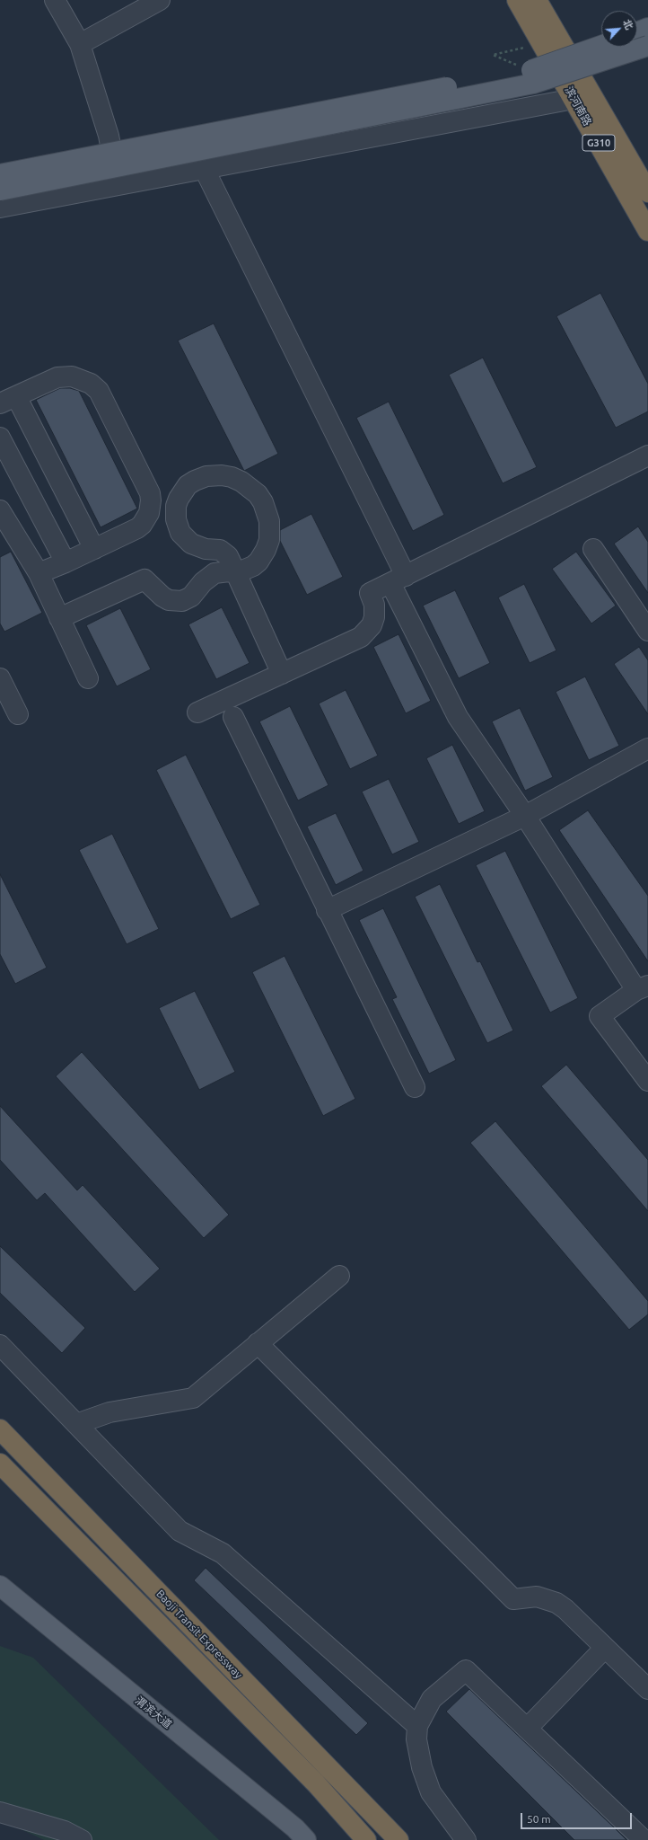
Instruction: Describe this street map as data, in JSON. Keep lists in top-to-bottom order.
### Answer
{
  "streets": {
    "highway": ["滨河南路", "G310", "Baoji Transit Expressway"],
    "main road": ["渭滨大道"]
  },
  "scale_bar": "50 m",
  "north": "top right"
}
